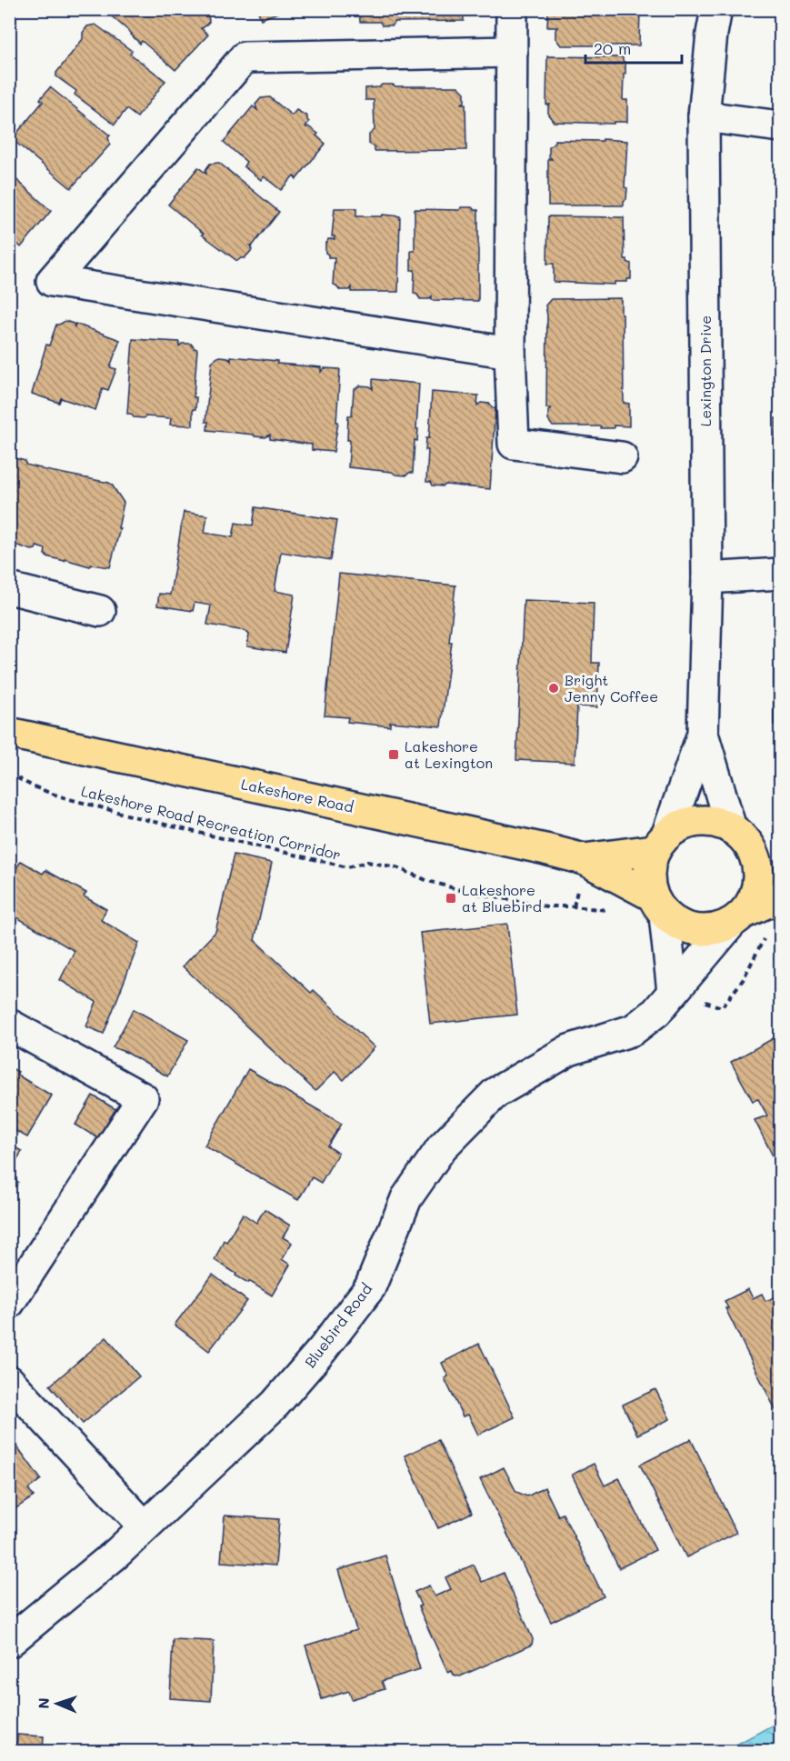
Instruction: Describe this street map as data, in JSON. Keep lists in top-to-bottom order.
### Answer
{
  "streets": {
    "main road": ["Lakeshore Road"],
    "street": ["Lexington Drive", "Bluebird Road"],
    "path": ["Lakeshore Road Recreation Corridor"]
  },
  "crossings": [
    ["Lexington Drive", "Lakeshore Road"],
    ["Lexington Drive", "Bluebird Road"],
    ["Lakeshore Road", "Bluebird Road"]
  ],
  "places": {
    "other": ["Bright Jenny Coffee"],
    "transit": ["Lakeshore at Lexington", "Lakeshore at Bluebird"]
  },
  "scale_bar": "20 m",
  "north": "left"
}
